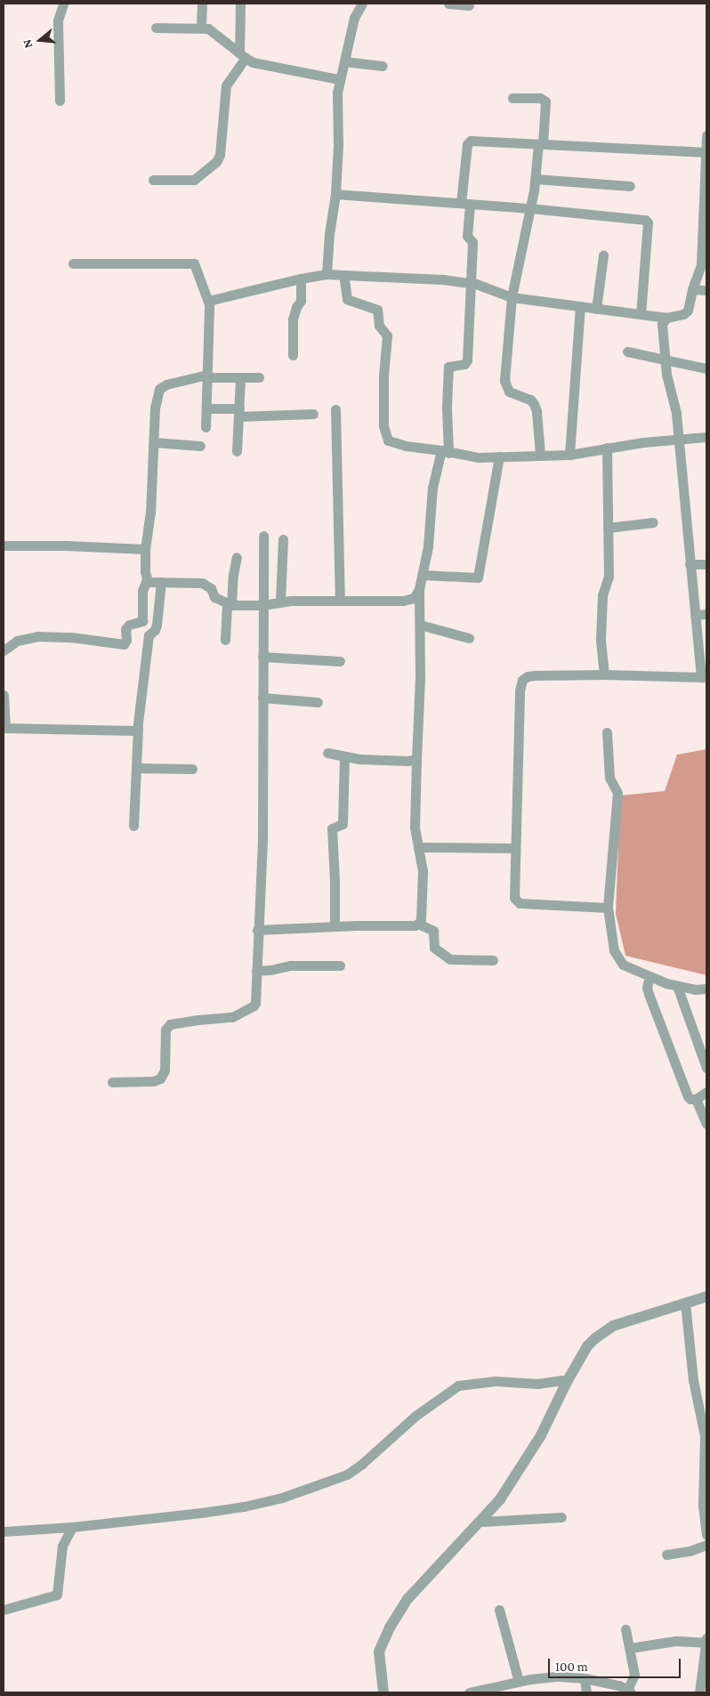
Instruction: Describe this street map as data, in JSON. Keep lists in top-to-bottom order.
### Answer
{
  "scale_bar": "100 m",
  "north": "left"
}
